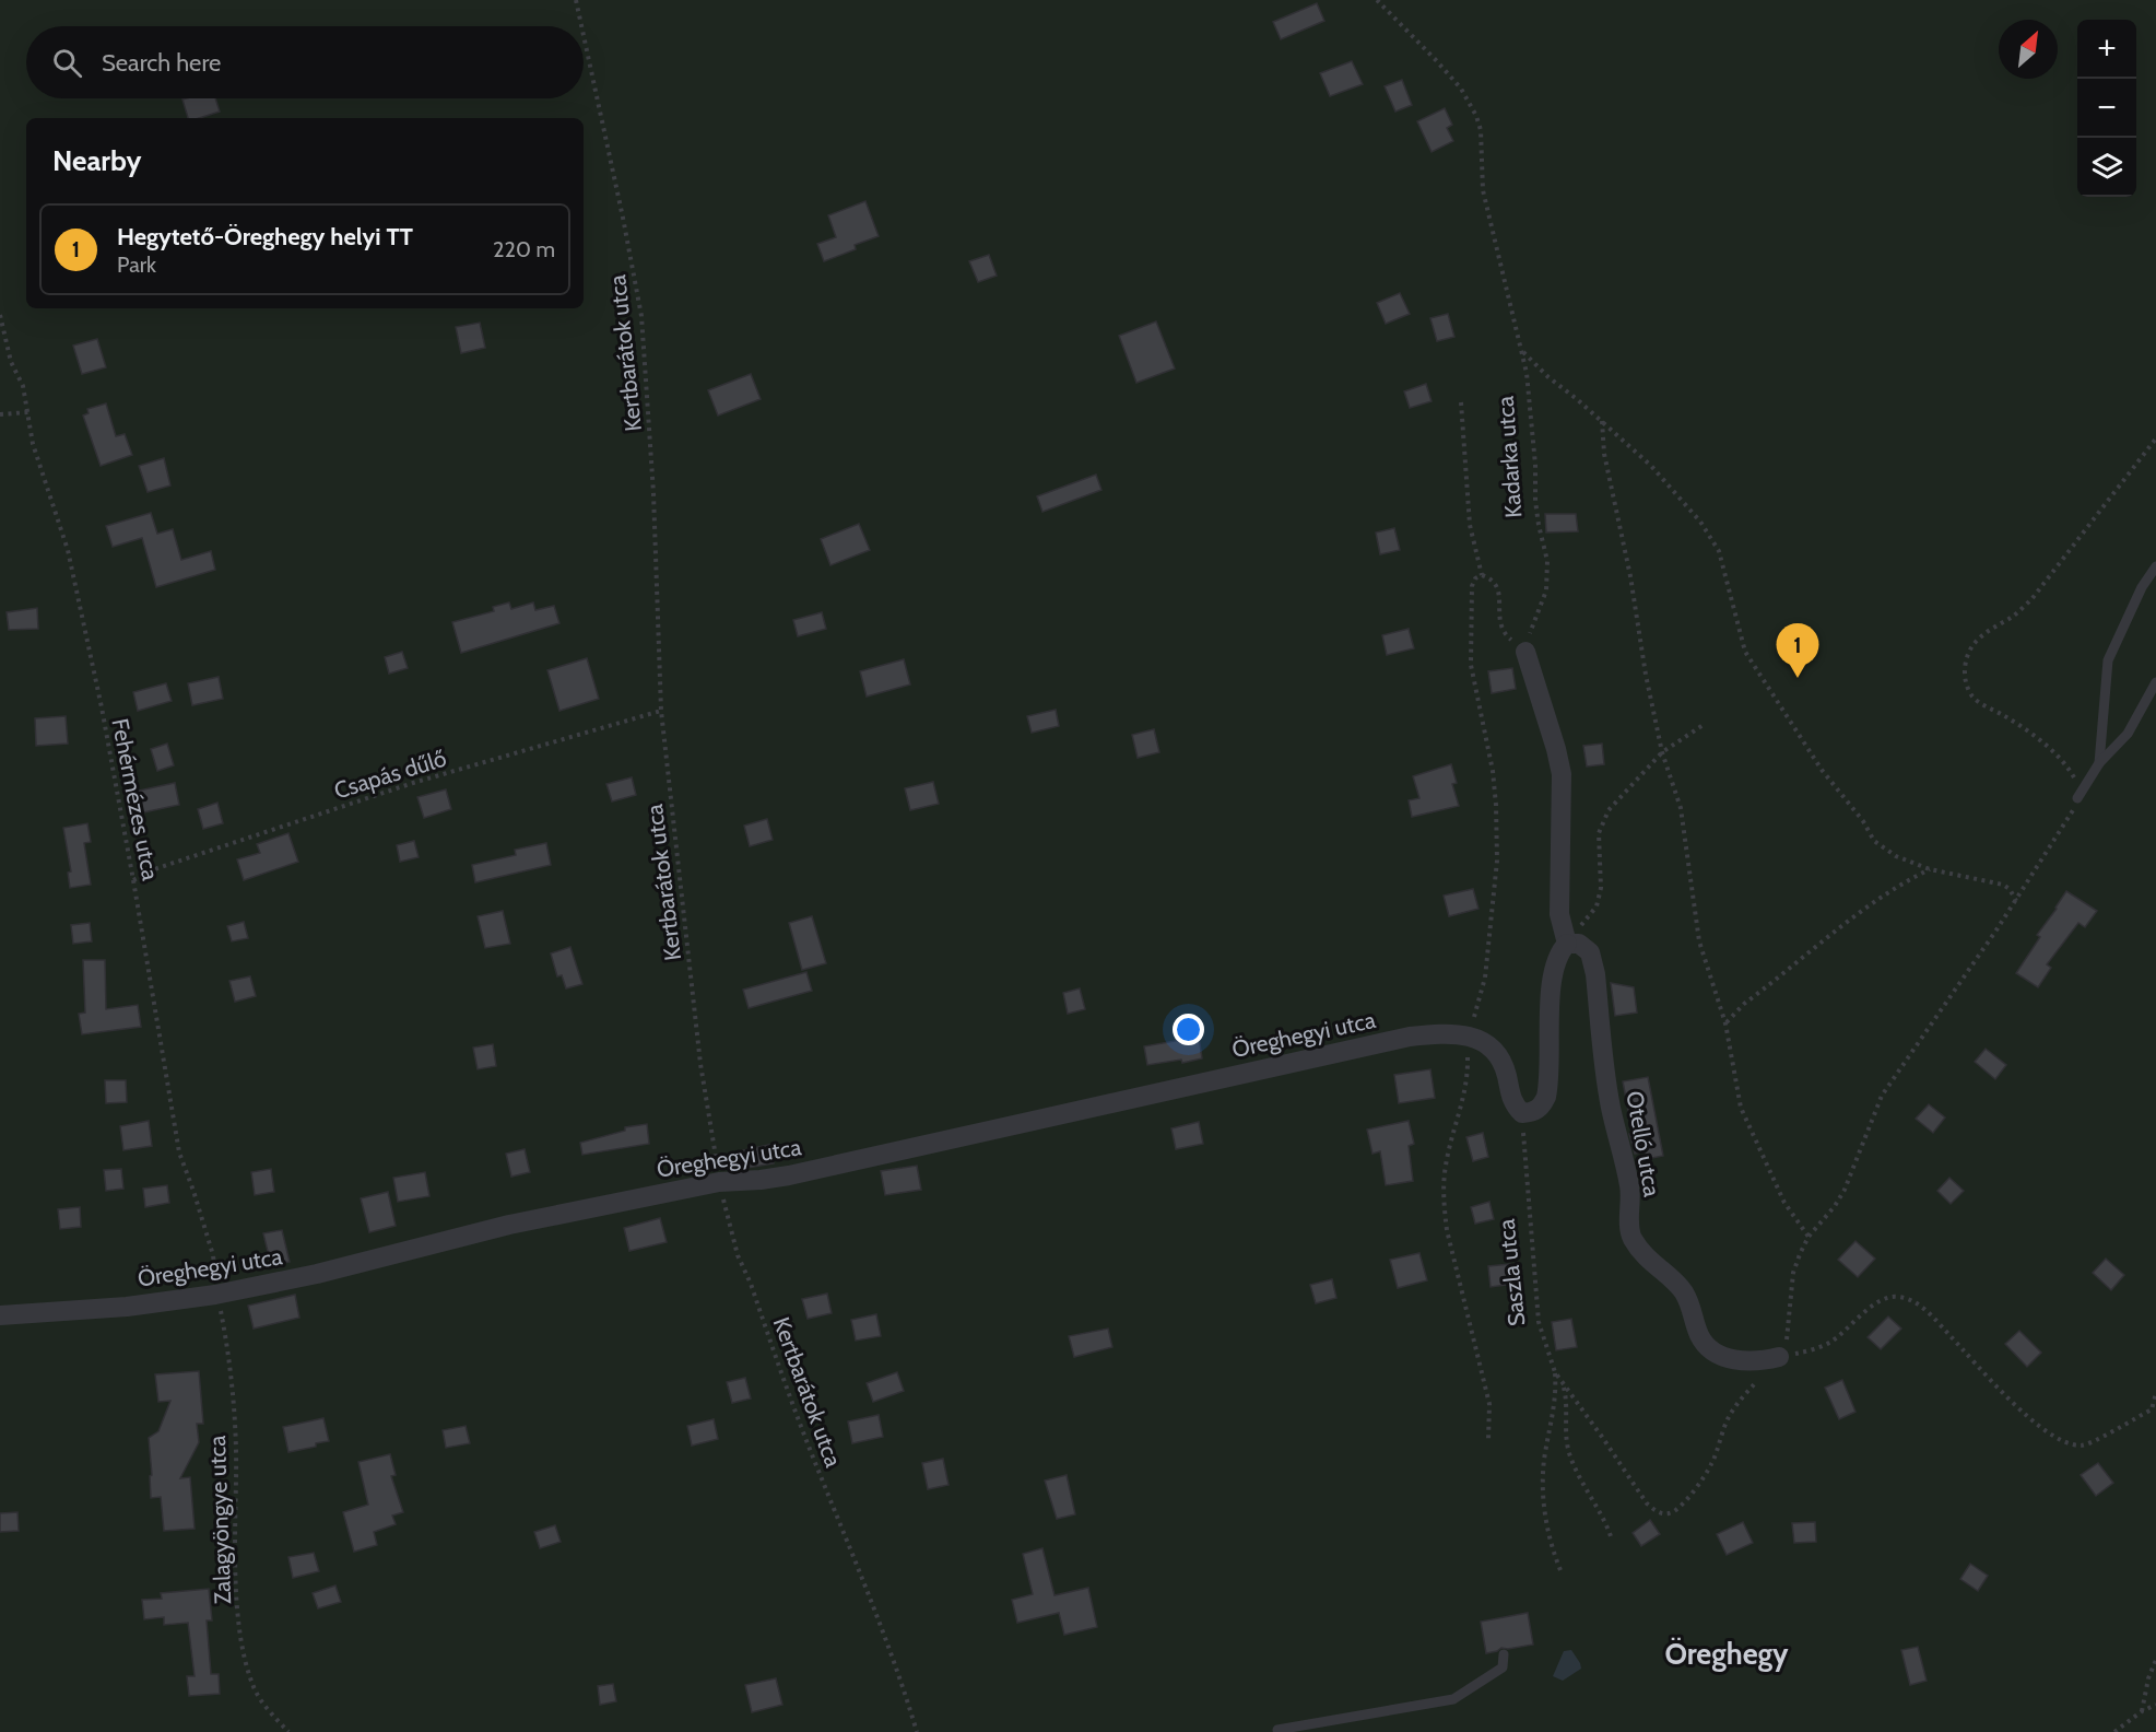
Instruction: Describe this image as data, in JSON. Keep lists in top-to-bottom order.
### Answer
{
  "streets": {
    "street": ["Öreghegyi utca", "Otelló utca"],
    "path": [
      "Kertbarátok utca",
      "Kadarka utca",
      "Csapás dűlő",
      "Fehérmézes utca",
      "Saszla utca",
      "Zalagyöngye utca"
    ]
  },
  "crossings": [
    ["Kertbarátok utca", "Csapás dűlő"],
    ["Kertbarátok utca", "Öreghegyi utca"],
    ["Csapás dűlő", "Fehérmézes utca"],
    ["Fehérmézes utca", "Öreghegyi utca"],
    ["Fehérmézes utca", "Zalagyöngye utca"],
    ["Öreghegyi utca", "Zalagyöngye utca"],
    ["Otelló utca", "Saszla utca"]
  ],
  "districts": ["Öreghegy"],
  "north": "top right",
  "page": {
    "map_buttons": ["+", "−"],
    "search": "Search here",
    "heading": "Nearby",
    "list": [
      {
        "mark": "1",
        "name": "Hegytető-Öreghegy helyi TT",
        "note": "Park",
        "value": "220 m"
      }
    ],
    "pins": "1"
  }
}
